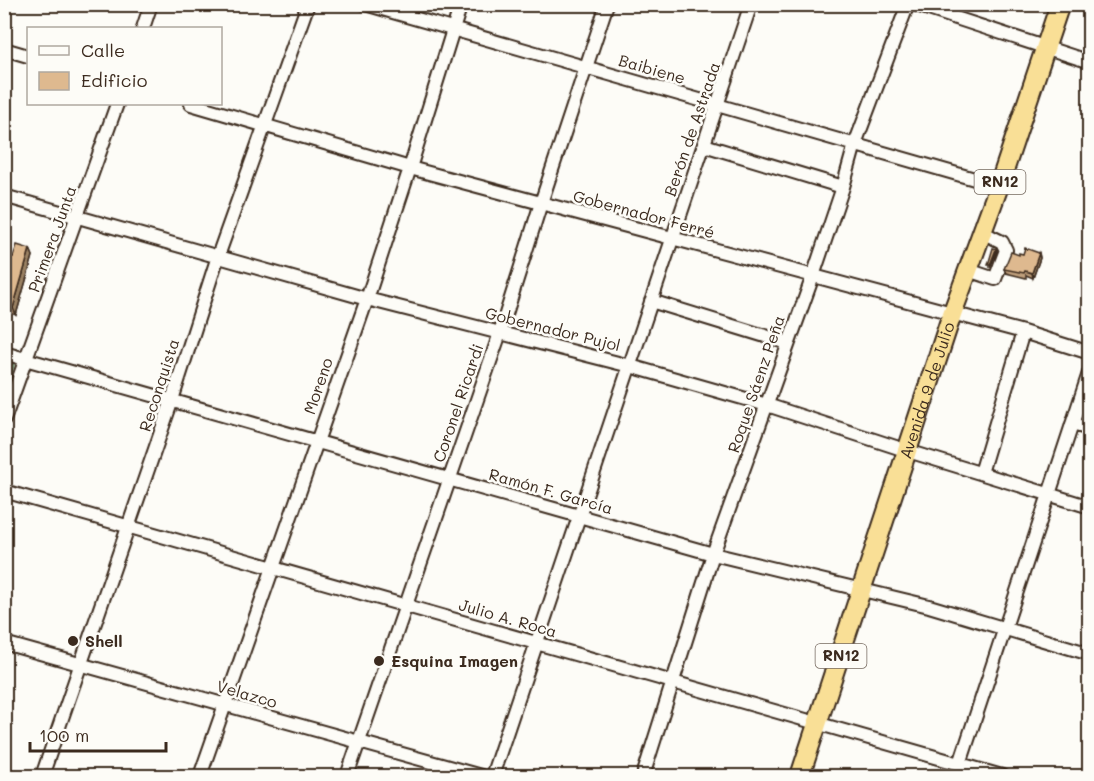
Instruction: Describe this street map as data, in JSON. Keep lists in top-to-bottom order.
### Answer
{
  "streets": {
    "highway": ["RN12", "Avenida 9 de Julio"],
    "street": [
      "Baibiene",
      "Berón de Astrada",
      "Gobernador Ferré",
      "Primera Junta",
      "Gobernador Pujol",
      "Roque Sáenz Peña",
      "Reconquista",
      "Moreno",
      "Coronel Ricardi",
      "Ramón F. García",
      "Julio A. Roca",
      "Velazco"
    ]
  },
  "crossings": [
    ["Baibiene", "Berón de Astrada"],
    ["Baibiene", "Roque Sáenz Peña"],
    ["Baibiene", "Moreno"],
    ["Baibiene", "Avenida 9 de Julio"],
    ["Baibiene", "Coronel Ricardi"],
    ["Berón de Astrada", "Gobernador Ferré"],
    ["Berón de Astrada", "Gobernador Pujol"],
    ["Berón de Astrada", "Ramón F. García"],
    ["Berón de Astrada", "Julio A. Roca"],
    ["Gobernador Ferré", "Roque Sáenz Peña"],
    ["Gobernador Ferré", "Reconquista"],
    ["Gobernador Ferré", "Moreno"],
    ["Gobernador Ferré", "Avenida 9 de Julio"],
    ["Gobernador Ferré", "Coronel Ricardi"],
    ["Primera Junta", "Gobernador Pujol"],
    ["Primera Junta", "Ramón F. García"],
    ["Gobernador Pujol", "Roque Sáenz Peña"],
    ["Gobernador Pujol", "Reconquista"],
    ["Gobernador Pujol", "Moreno"],
    ["Gobernador Pujol", "Avenida 9 de Julio"],
    ["Gobernador Pujol", "Coronel Ricardi"],
    ["Roque Sáenz Peña", "Ramón F. García"],
    ["Roque Sáenz Peña", "Julio A. Roca"],
    ["Reconquista", "Ramón F. García"],
    ["Reconquista", "Julio A. Roca"],
    ["Reconquista", "Velazco"],
    ["Moreno", "Ramón F. García"],
    ["Moreno", "Julio A. Roca"],
    ["Moreno", "Velazco"],
    ["Avenida 9 de Julio", "Ramón F. García"],
    ["Avenida 9 de Julio", "Julio A. Roca"],
    ["Coronel Ricardi", "Ramón F. García"],
    ["Coronel Ricardi", "Julio A. Roca"],
    ["Coronel Ricardi", "Velazco"]
  ],
  "places": ["Shell", "Esquina Imagen"],
  "legend": ["Calle", "Edificio"],
  "scale_bar": "100 m"
}
